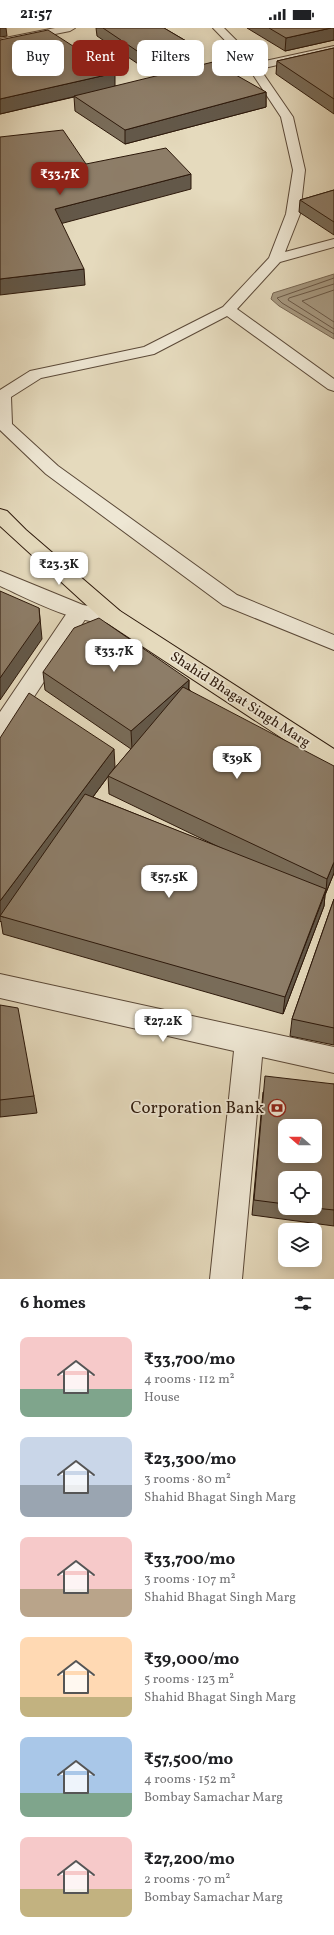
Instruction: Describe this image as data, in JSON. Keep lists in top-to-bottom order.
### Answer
{
  "streets": {
    "main road": ["Shahid Bhagat Singh Marg"]
  },
  "places": {
    "bank": ["Corporation Bank"]
  },
  "north": "left",
  "page": {
    "status": "21:57",
    "chip": [
      "Buy",
      "Rent",
      "Filters",
      "New"
    ],
    "price": [
      "₹33.7K",
      "₹23.3K",
      "₹33.7K",
      "₹39K",
      "₹57.5K",
      "₹27.2K"
    ],
    "heading": "6 homes",
    "list": [
      {
        "name": "₹33,700/mo",
        "note": "4 rooms · 112 m² · House"
      },
      {
        "name": "₹23,300/mo",
        "note": "3 rooms · 80 m² · Shahid Bhagat Singh Marg"
      },
      {
        "name": "₹33,700/mo",
        "note": "3 rooms · 107 m² · Shahid Bhagat Singh Marg"
      },
      {
        "name": "₹39,000/mo",
        "note": "5 rooms · 123 m² · Shahid Bhagat Singh Marg"
      },
      {
        "name": "₹57,500/mo",
        "note": "4 rooms · 152 m² · Bombay Samachar Marg"
      },
      {
        "name": "₹27,200/mo",
        "note": "2 rooms · 70 m² · Bombay Samachar Marg"
      }
    ]
  }
}
